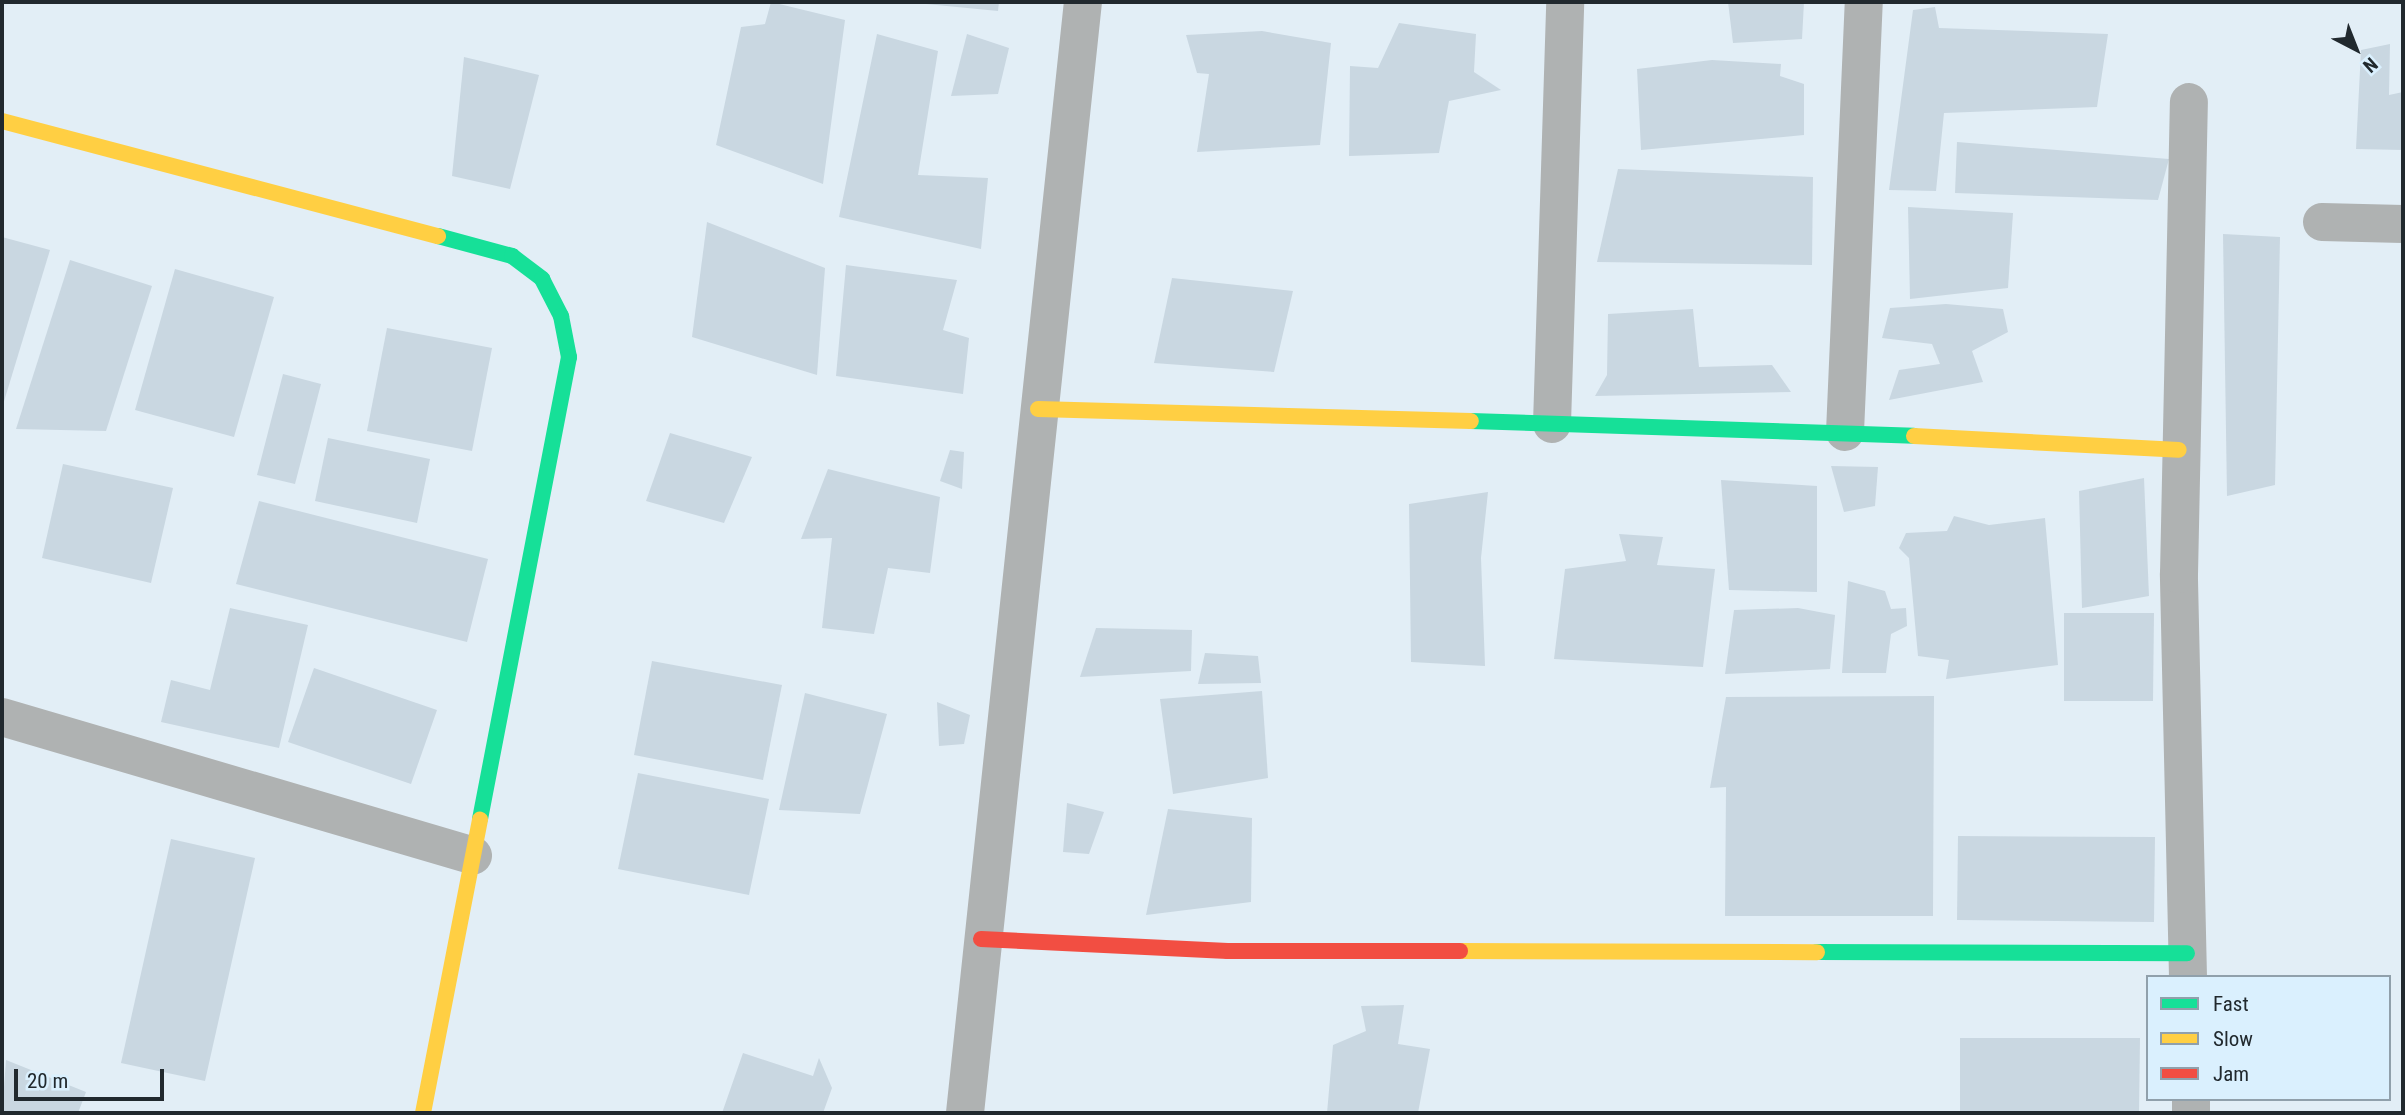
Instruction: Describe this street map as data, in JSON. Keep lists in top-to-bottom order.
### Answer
{
  "legend": ["Fast", "Slow", "Jam"],
  "scale_bar": "20 m",
  "north": "bottom right"
}
